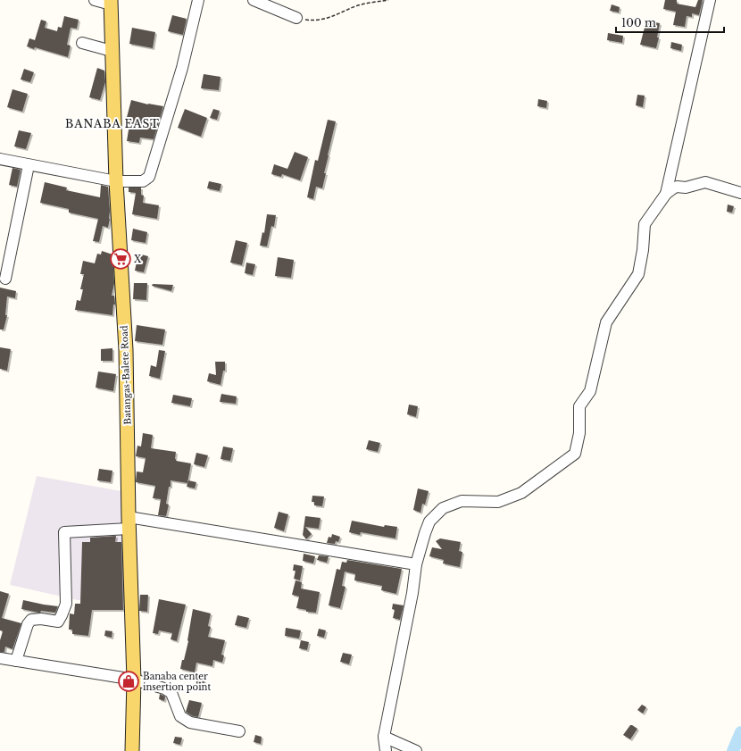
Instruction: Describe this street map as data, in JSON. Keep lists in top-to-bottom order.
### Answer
{
  "streets": {
    "main road": ["Batangas-Balete Road"]
  },
  "districts": ["BANABA EAST"],
  "places": {
    "supermarket": ["X"],
    "shop": ["Banaba center insertion point"]
  },
  "scale_bar": "100 m"
}
